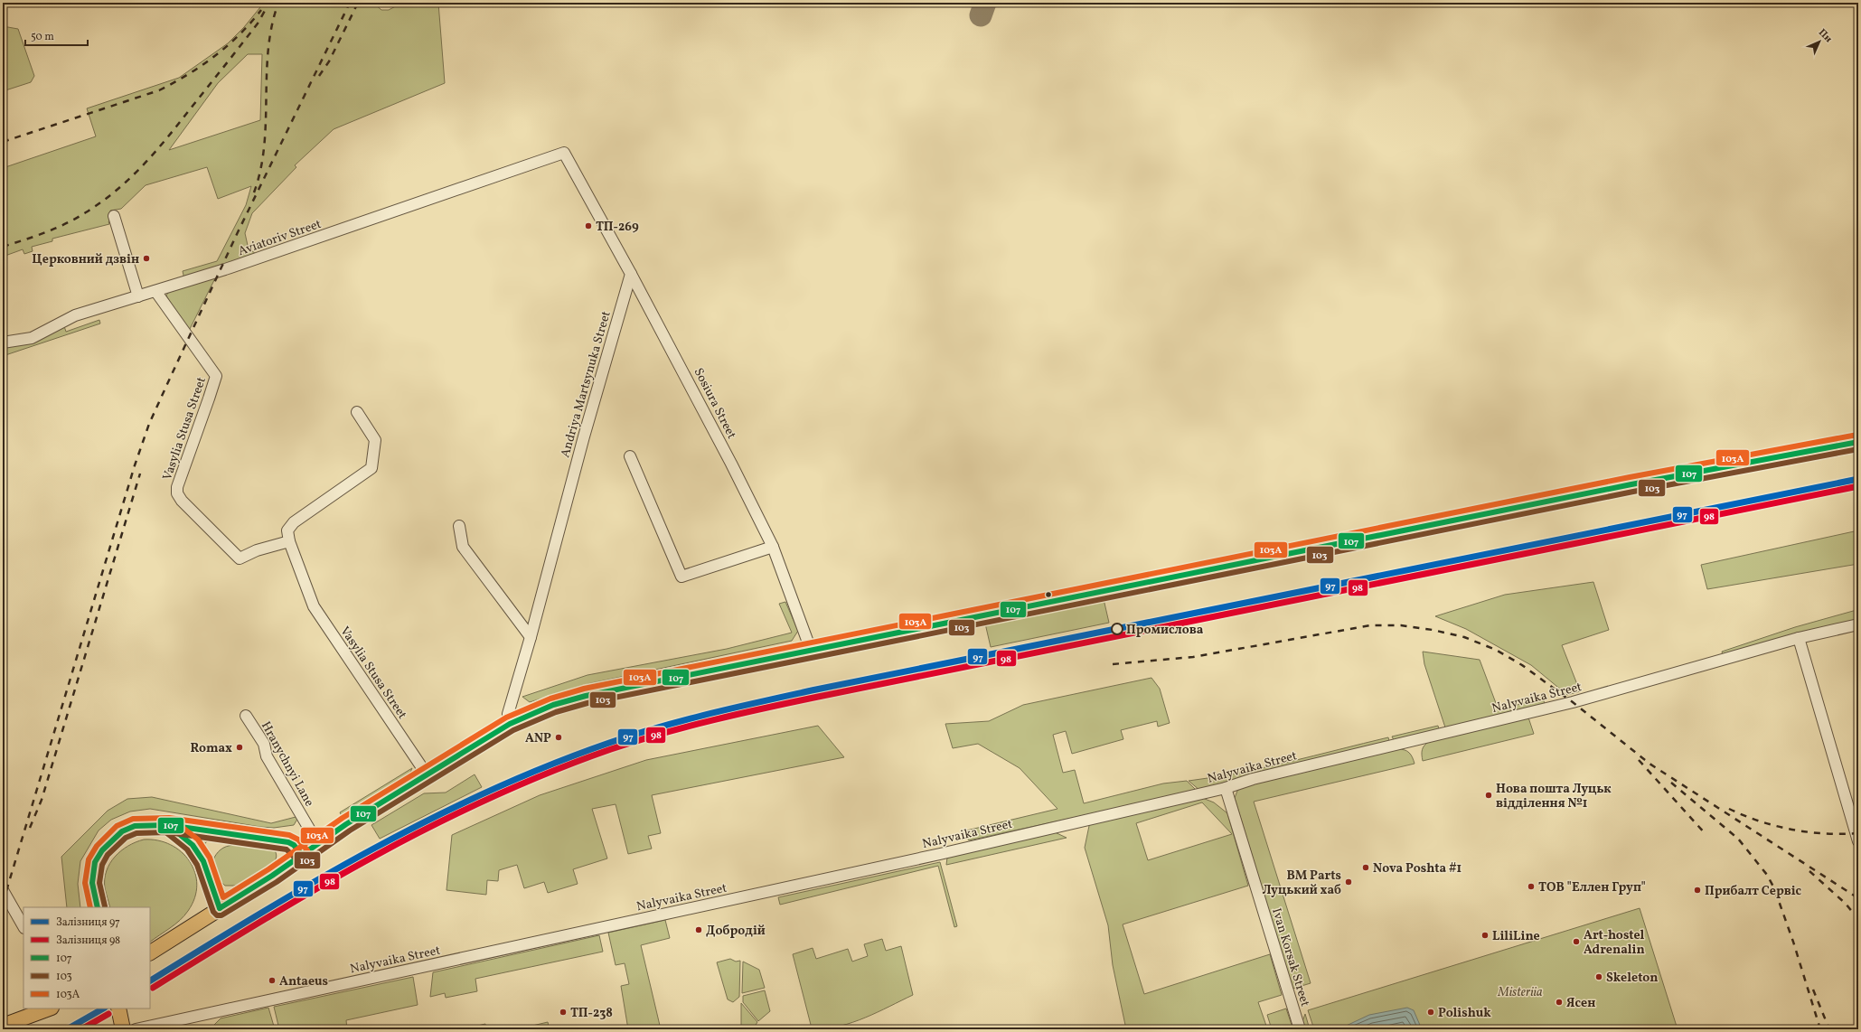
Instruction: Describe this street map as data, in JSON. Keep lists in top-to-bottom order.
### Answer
{
  "streets": {
    "street": [
      "Aviatoriv Street",
      "Andriya Martsynuka Street",
      "Sosiura Street",
      "Vasylia Stusa Street",
      "Nalyvaika Street",
      "Hranychnyi Lane",
      "Ivan Korsak Street"
    ]
  },
  "crossings": [
    ["Aviatoriv Street", "Andriya Martsynuka Street"],
    ["Aviatoriv Street", "Sosiura Street"],
    ["Aviatoriv Street", "Vasylia Stusa Street"],
    ["Andriya Martsynuka Street", "Sosiura Street"],
    ["Nalyvaika Street", "Ivan Korsak Street"]
  ],
  "parks": ["Misteriia"],
  "places": [
    "ТП-269",
    "Церковний дзвін",
    "Промислова",
    "ANP",
    "Romax",
    "Нова пошта Луцьк відділення №1",
    "Nova Poshta #1",
    "BM Parts Луцький хаб",
    "ТОВ \"Еллен Груп\"",
    "Прибалт Сервіс",
    "Добродій",
    "LiliLine",
    "Art-hostel Adrenalin",
    "Skeleton",
    "Antaeus",
    "Ясен",
    "ТП-238",
    "Polishuk"
  ],
  "lines": [
    "transit line 103А",
    "transit line 107",
    "transit line 103",
    "rail line 97",
    "rail line 98"
  ],
  "legend": [
    "Залізниця 97",
    "Залізниця 98",
    "107",
    "103",
    "103А"
  ],
  "scale_bar": "50 m",
  "north": "top right"
}
